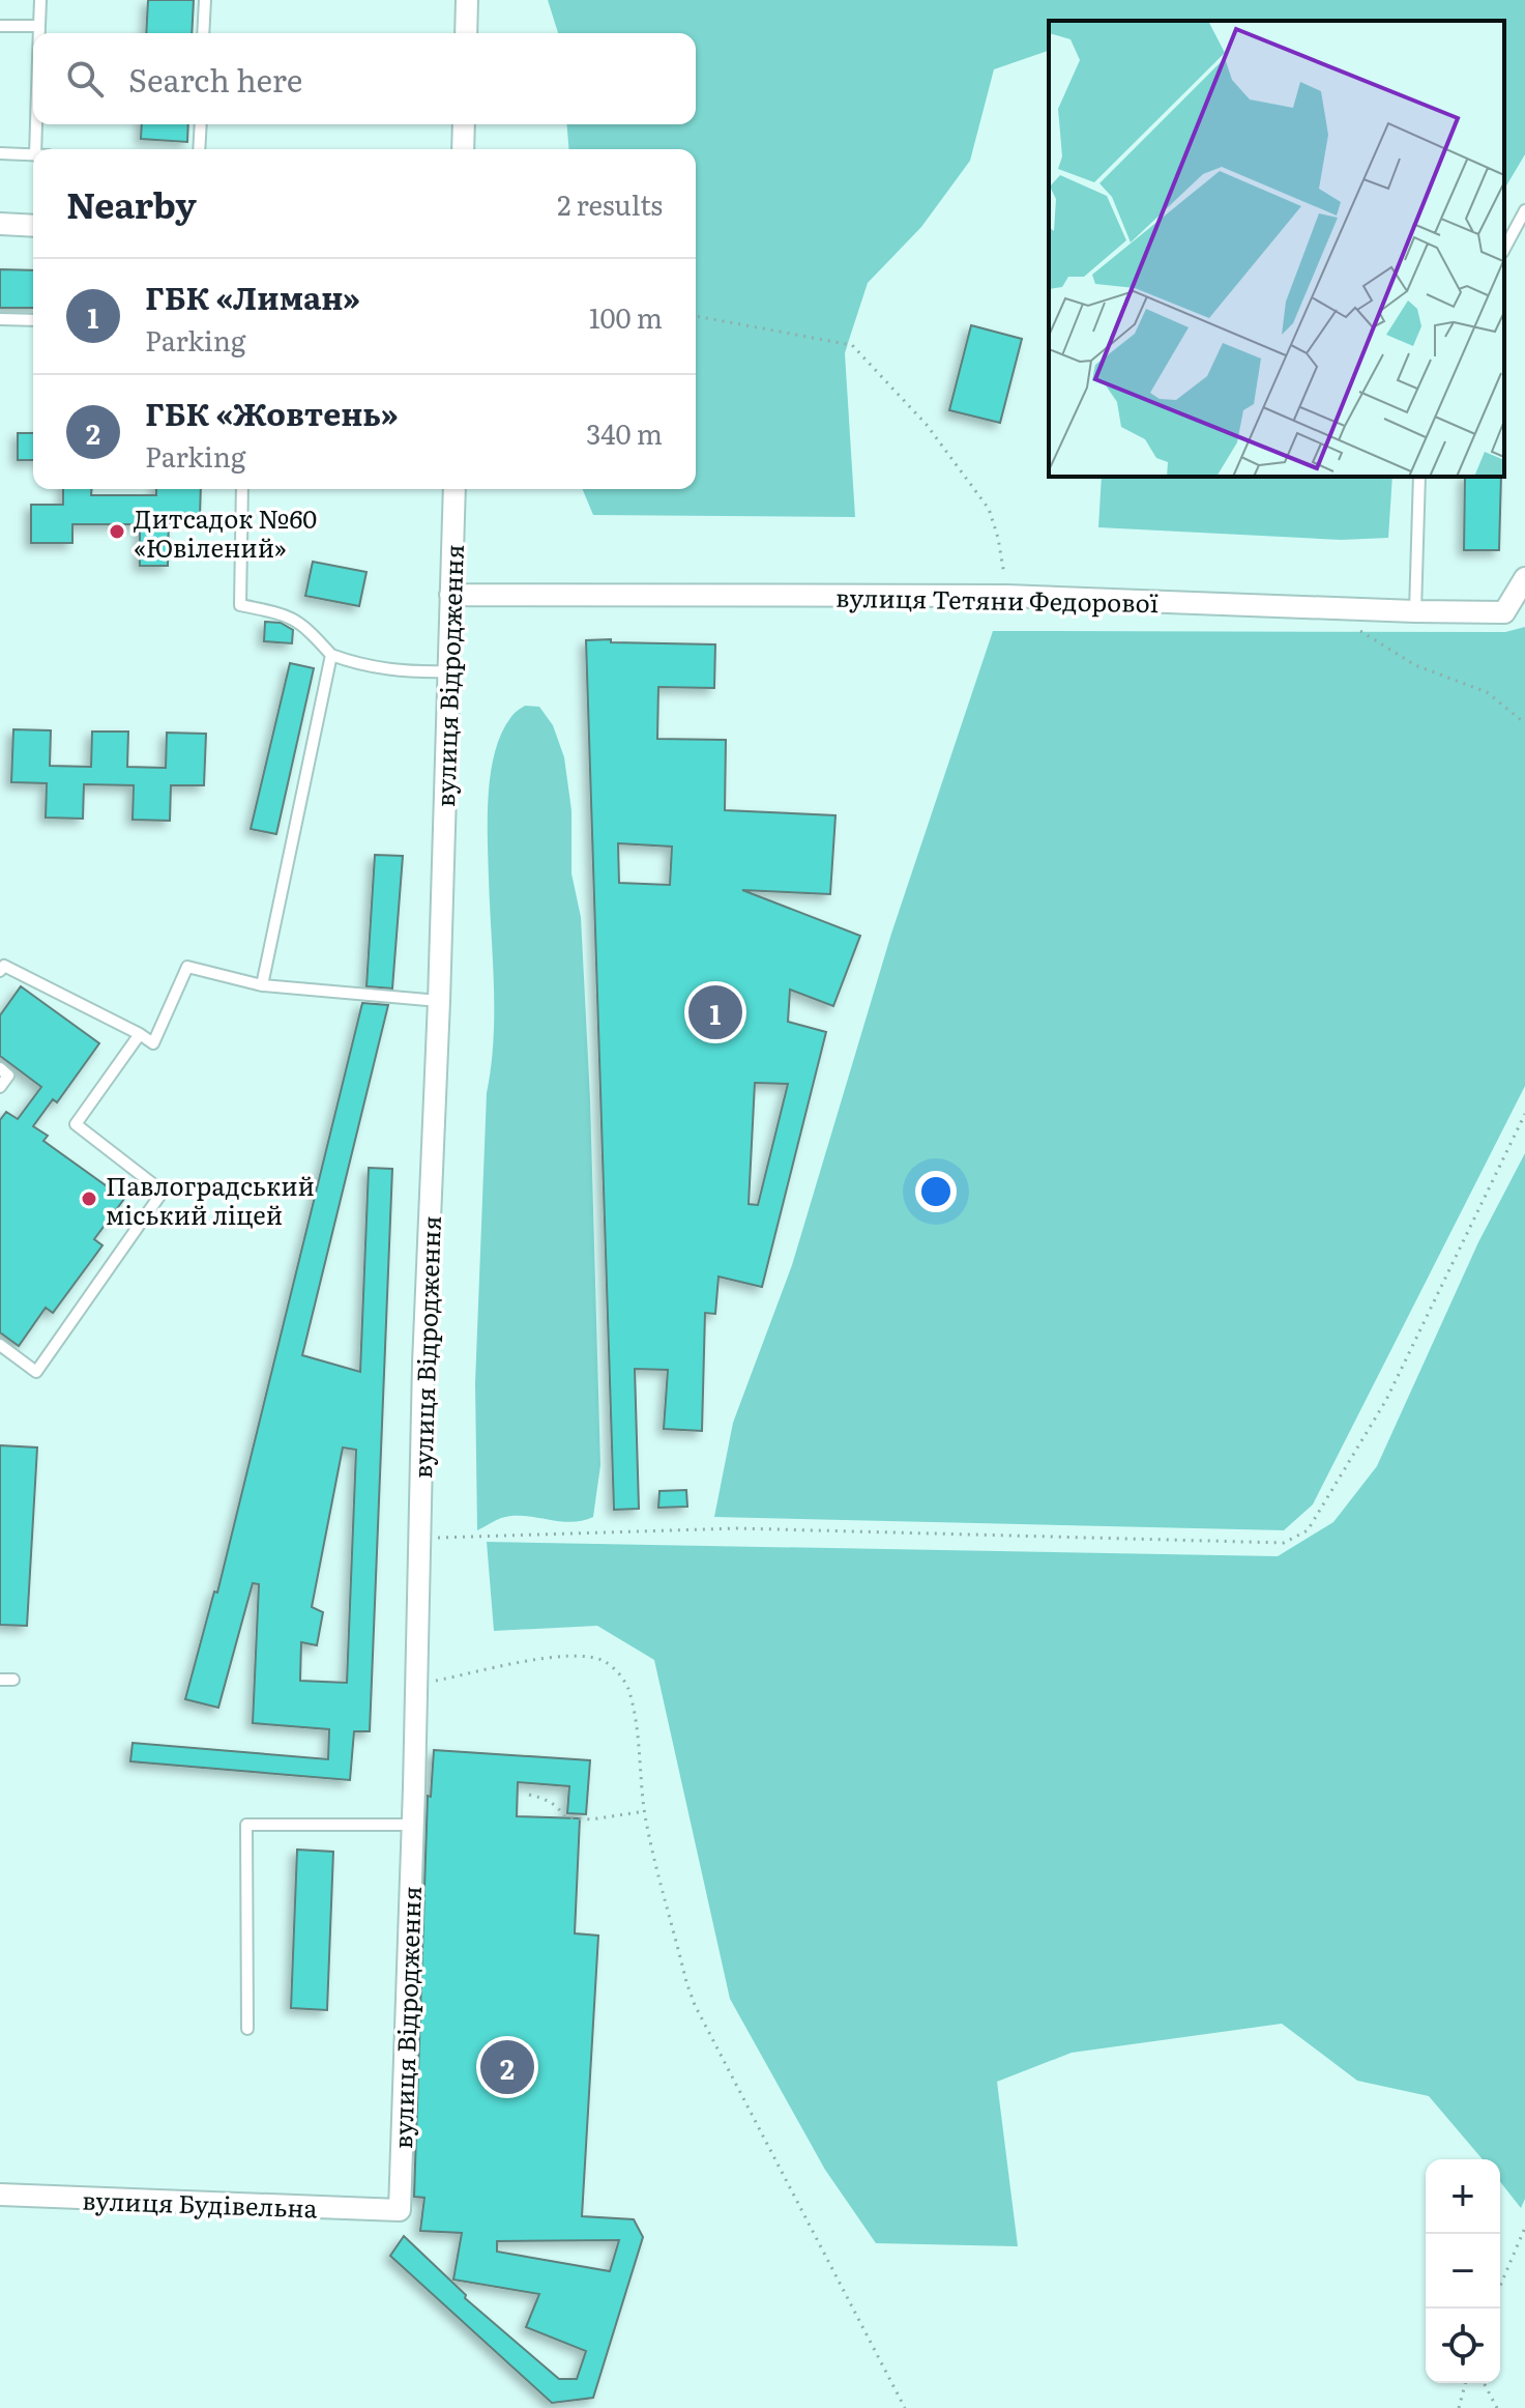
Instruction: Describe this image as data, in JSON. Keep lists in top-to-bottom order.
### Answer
{
  "streets": {
    "street": ["вулиця Тетяни Федорової", "вулиця Відродження", "вулиця Будівельна"]
  },
  "crossings": [
    ["вулиця Тетяни Федорової", "вулиця Відродження"],
    ["вулиця Відродження", "вулиця Будівельна"]
  ],
  "places": ["Дитсадок №60 «Ювілений»", "Павлоградський міський ліцей"],
  "page": {
    "search": "Search here",
    "heading": ["Nearby", "2 results"],
    "list": [
      {
        "mark": "1",
        "name": "ГБК «Лиман»",
        "note": "Parking",
        "value": "100 m"
      },
      {
        "mark": "2",
        "name": "ГБК «Жовтень»",
        "note": "Parking",
        "value": "340 m"
      }
    ],
    "pins": ["1", "2"],
    "map_buttons": ["+", "−"]
  }
}
